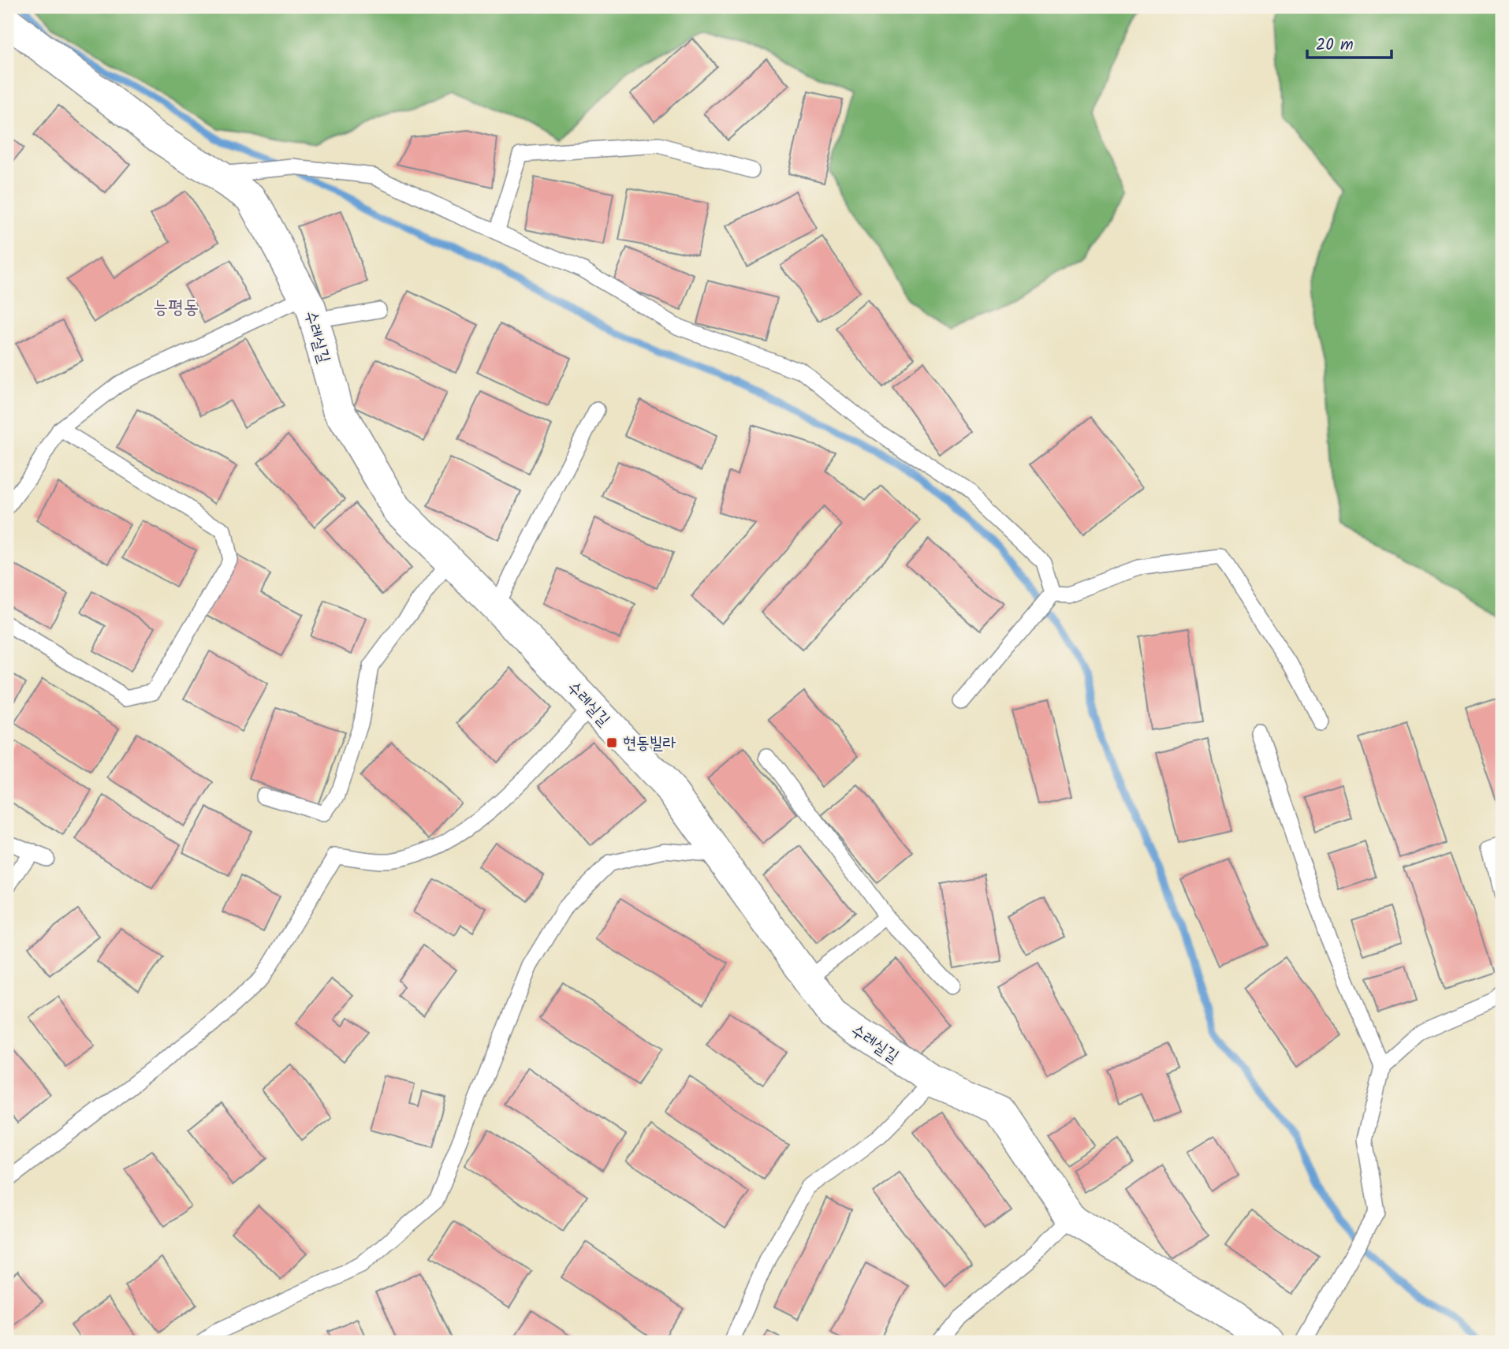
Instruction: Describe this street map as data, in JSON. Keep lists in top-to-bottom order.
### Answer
{
  "streets": {
    "street": ["수레실길"]
  },
  "districts": ["능평동"],
  "places": {
    "transit": ["현동빌라"]
  },
  "scale_bar": "20 m"
}
